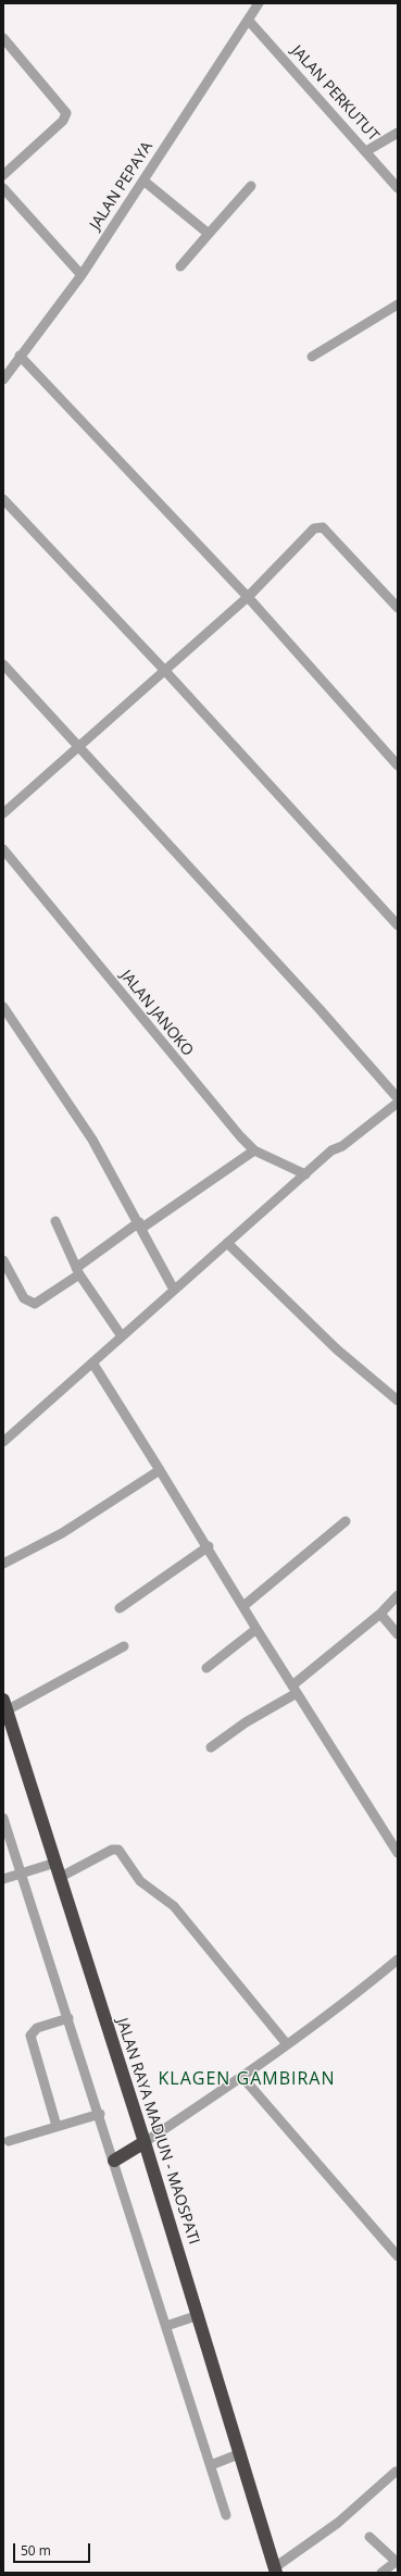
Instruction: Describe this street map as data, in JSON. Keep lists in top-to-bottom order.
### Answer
{
  "streets": {
    "highway": ["JALAN RAYA MADIUN - MAOSPATI"],
    "street": ["JALAN PERKUTUT", "JALAN PEPAYA", "JALAN JANOKO"]
  },
  "crossings": [
    ["JALAN PERKUTUT", "JALAN PEPAYA"]
  ],
  "districts": ["KLAGEN GAMBIRAN"],
  "scale_bar": "50 m"
}
